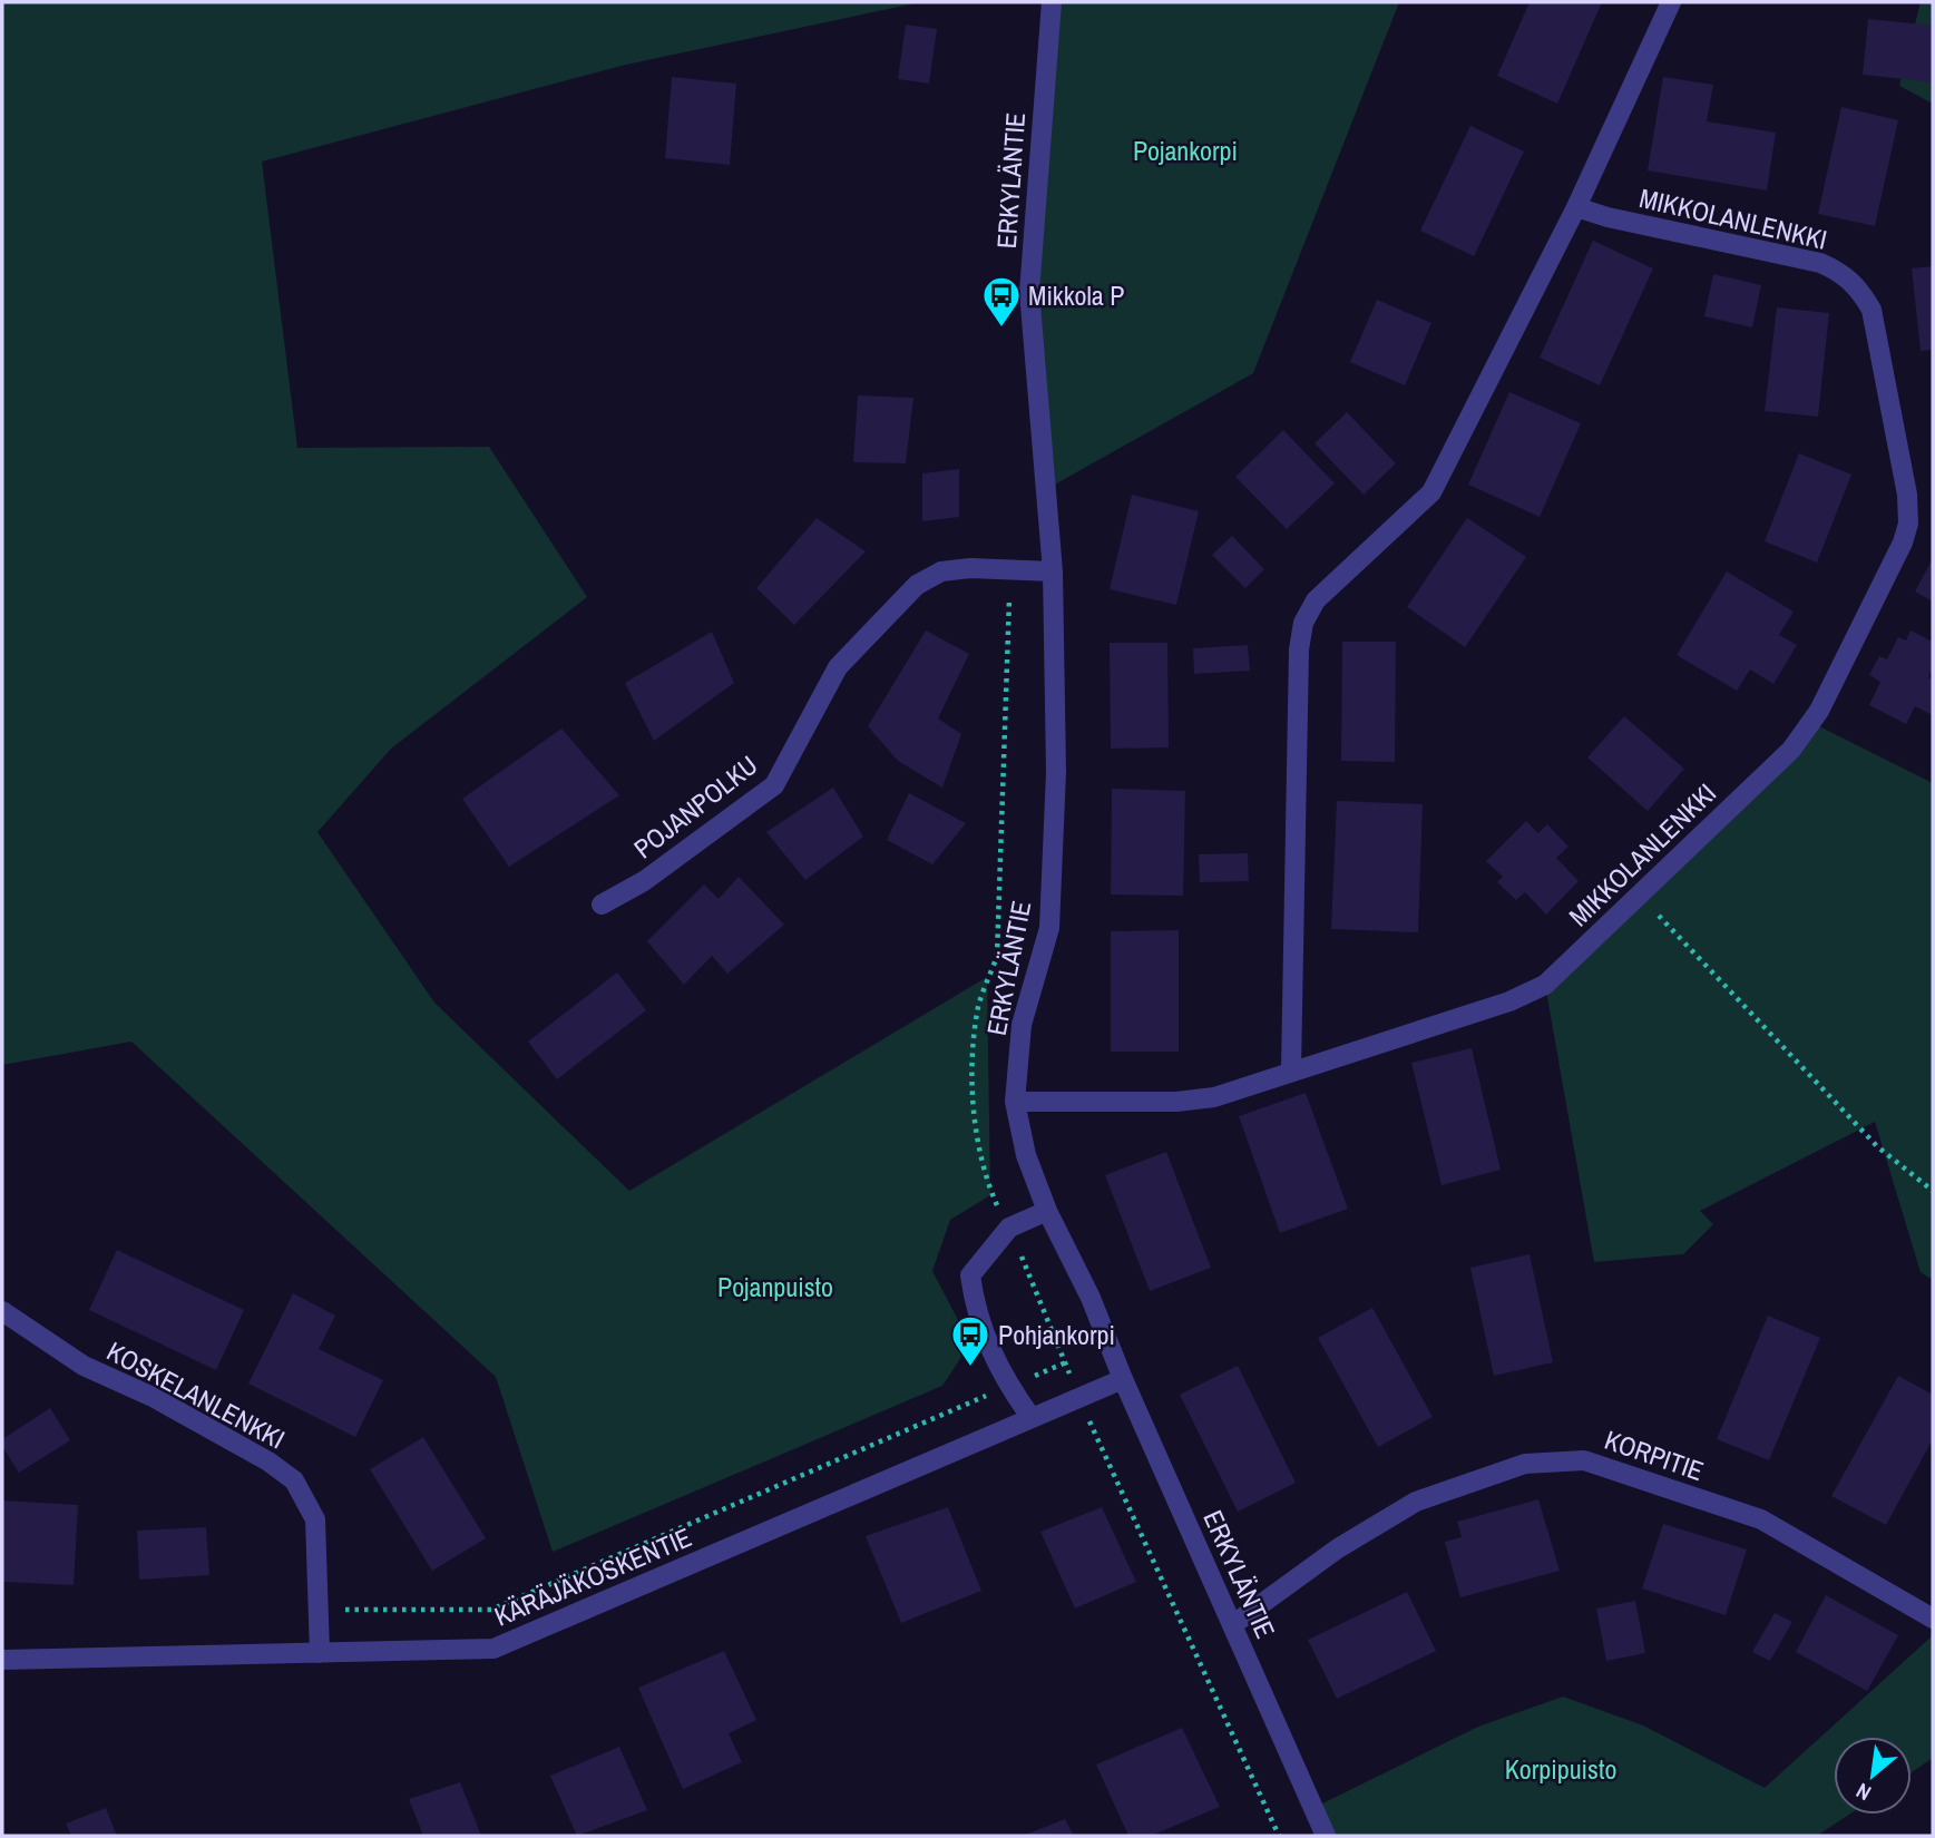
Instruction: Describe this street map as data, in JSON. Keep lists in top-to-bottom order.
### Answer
{
  "streets": {
    "street": [
      "ERKYLÄNTIE",
      "MIKKOLANLENKKI",
      "POJANPOLKU",
      "KOSKELANLENKKI",
      "KORPITIE",
      "KÄRÄJÄKOSKENTIE"
    ]
  },
  "crossings": [
    ["ERKYLÄNTIE", "MIKKOLANLENKKI"],
    ["ERKYLÄNTIE", "POJANPOLKU"],
    ["ERKYLÄNTIE", "KORPITIE"],
    ["ERKYLÄNTIE", "KÄRÄJÄKOSKENTIE"],
    ["KOSKELANLENKKI", "KÄRÄJÄKOSKENTIE"]
  ],
  "parks": ["Pojankorpi", "Pojanpuisto", "Korpipuisto"],
  "places": {
    "bus stop": ["Mikkola P", "Pohjankorpi"]
  },
  "north": "bottom left"
}
